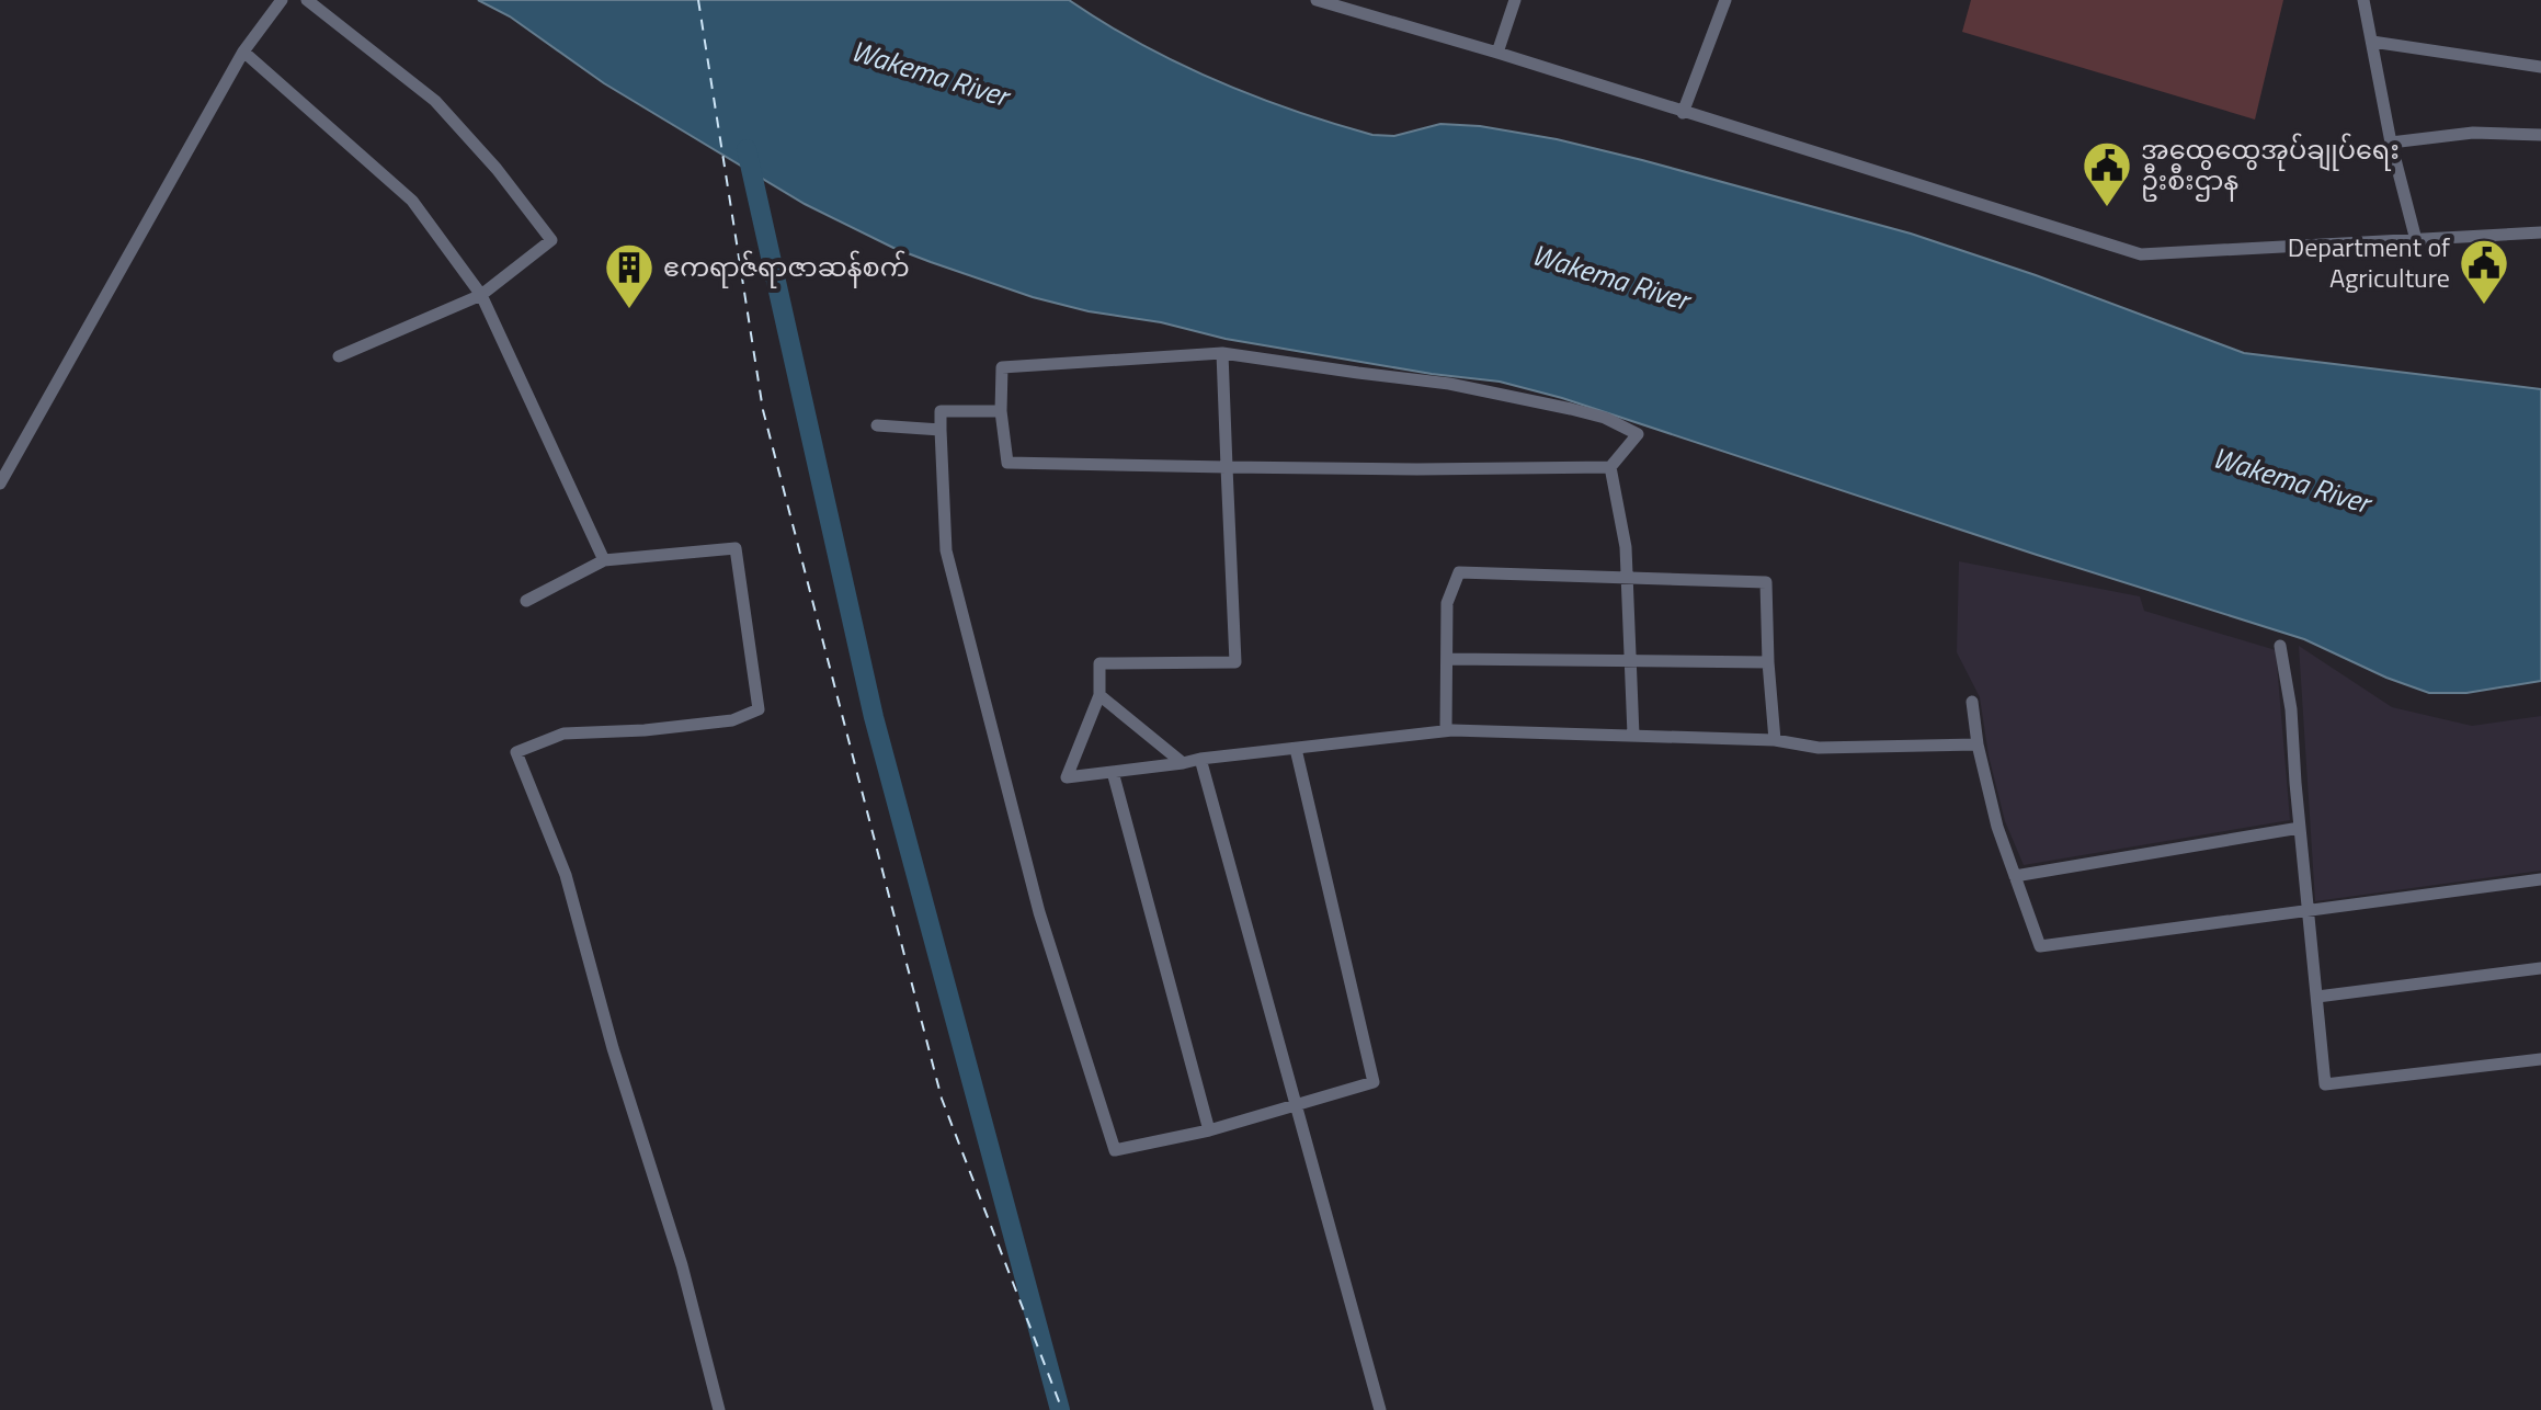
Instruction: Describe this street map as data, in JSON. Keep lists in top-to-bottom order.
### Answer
{
  "water": ["Wakema River"],
  "places": {
    "public building": ["အထွေထွေအုပ်ချုပ်ရေး ဦးစီးဌာန", "Department of Agriculture"],
    "building": ["ဧကရာဇ်ရာဇာဆန်စက်"]
  }
}
